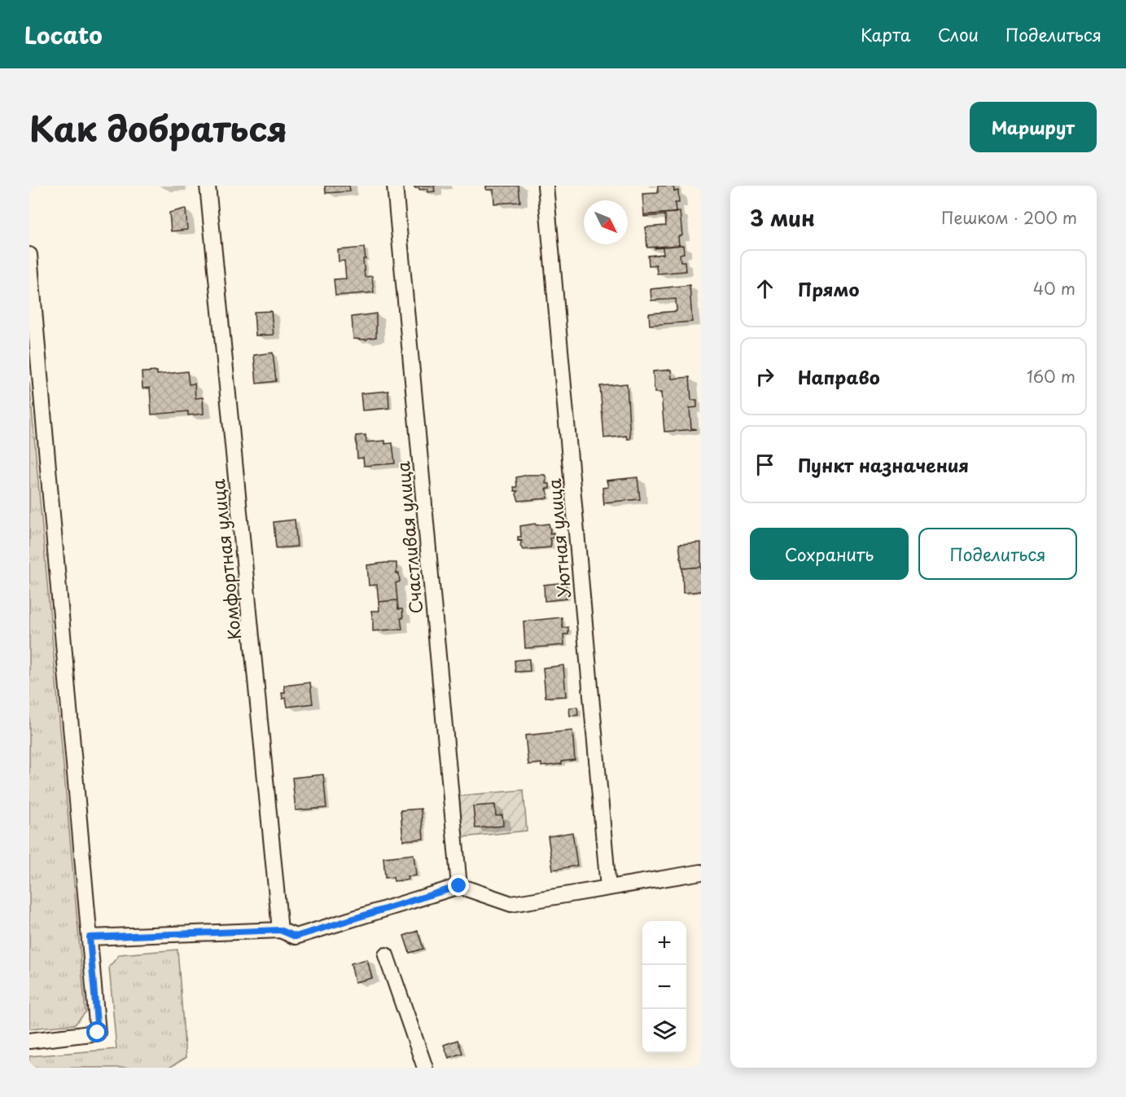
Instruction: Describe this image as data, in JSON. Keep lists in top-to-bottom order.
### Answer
{
  "streets": {
    "street": ["Счастливая улица", "Уютная улица", "Комфортная улица"]
  },
  "north": "bottom right",
  "page": {
    "header": "Locato",
    "nav": ["Карта", "Слои", "Поделиться"],
    "title": "Как добраться",
    "buttons": [
      "Маршрут",
      ["Сохранить", "Поделиться"]
    ],
    "heading": ["3 мин", "Пешком · 200 m"],
    "list": [
      ["Прямо", "40 m"],
      ["Направо", "160 m"],
      "Пункт назначения"
    ],
    "map_buttons": ["+", "−"]
  }
}
